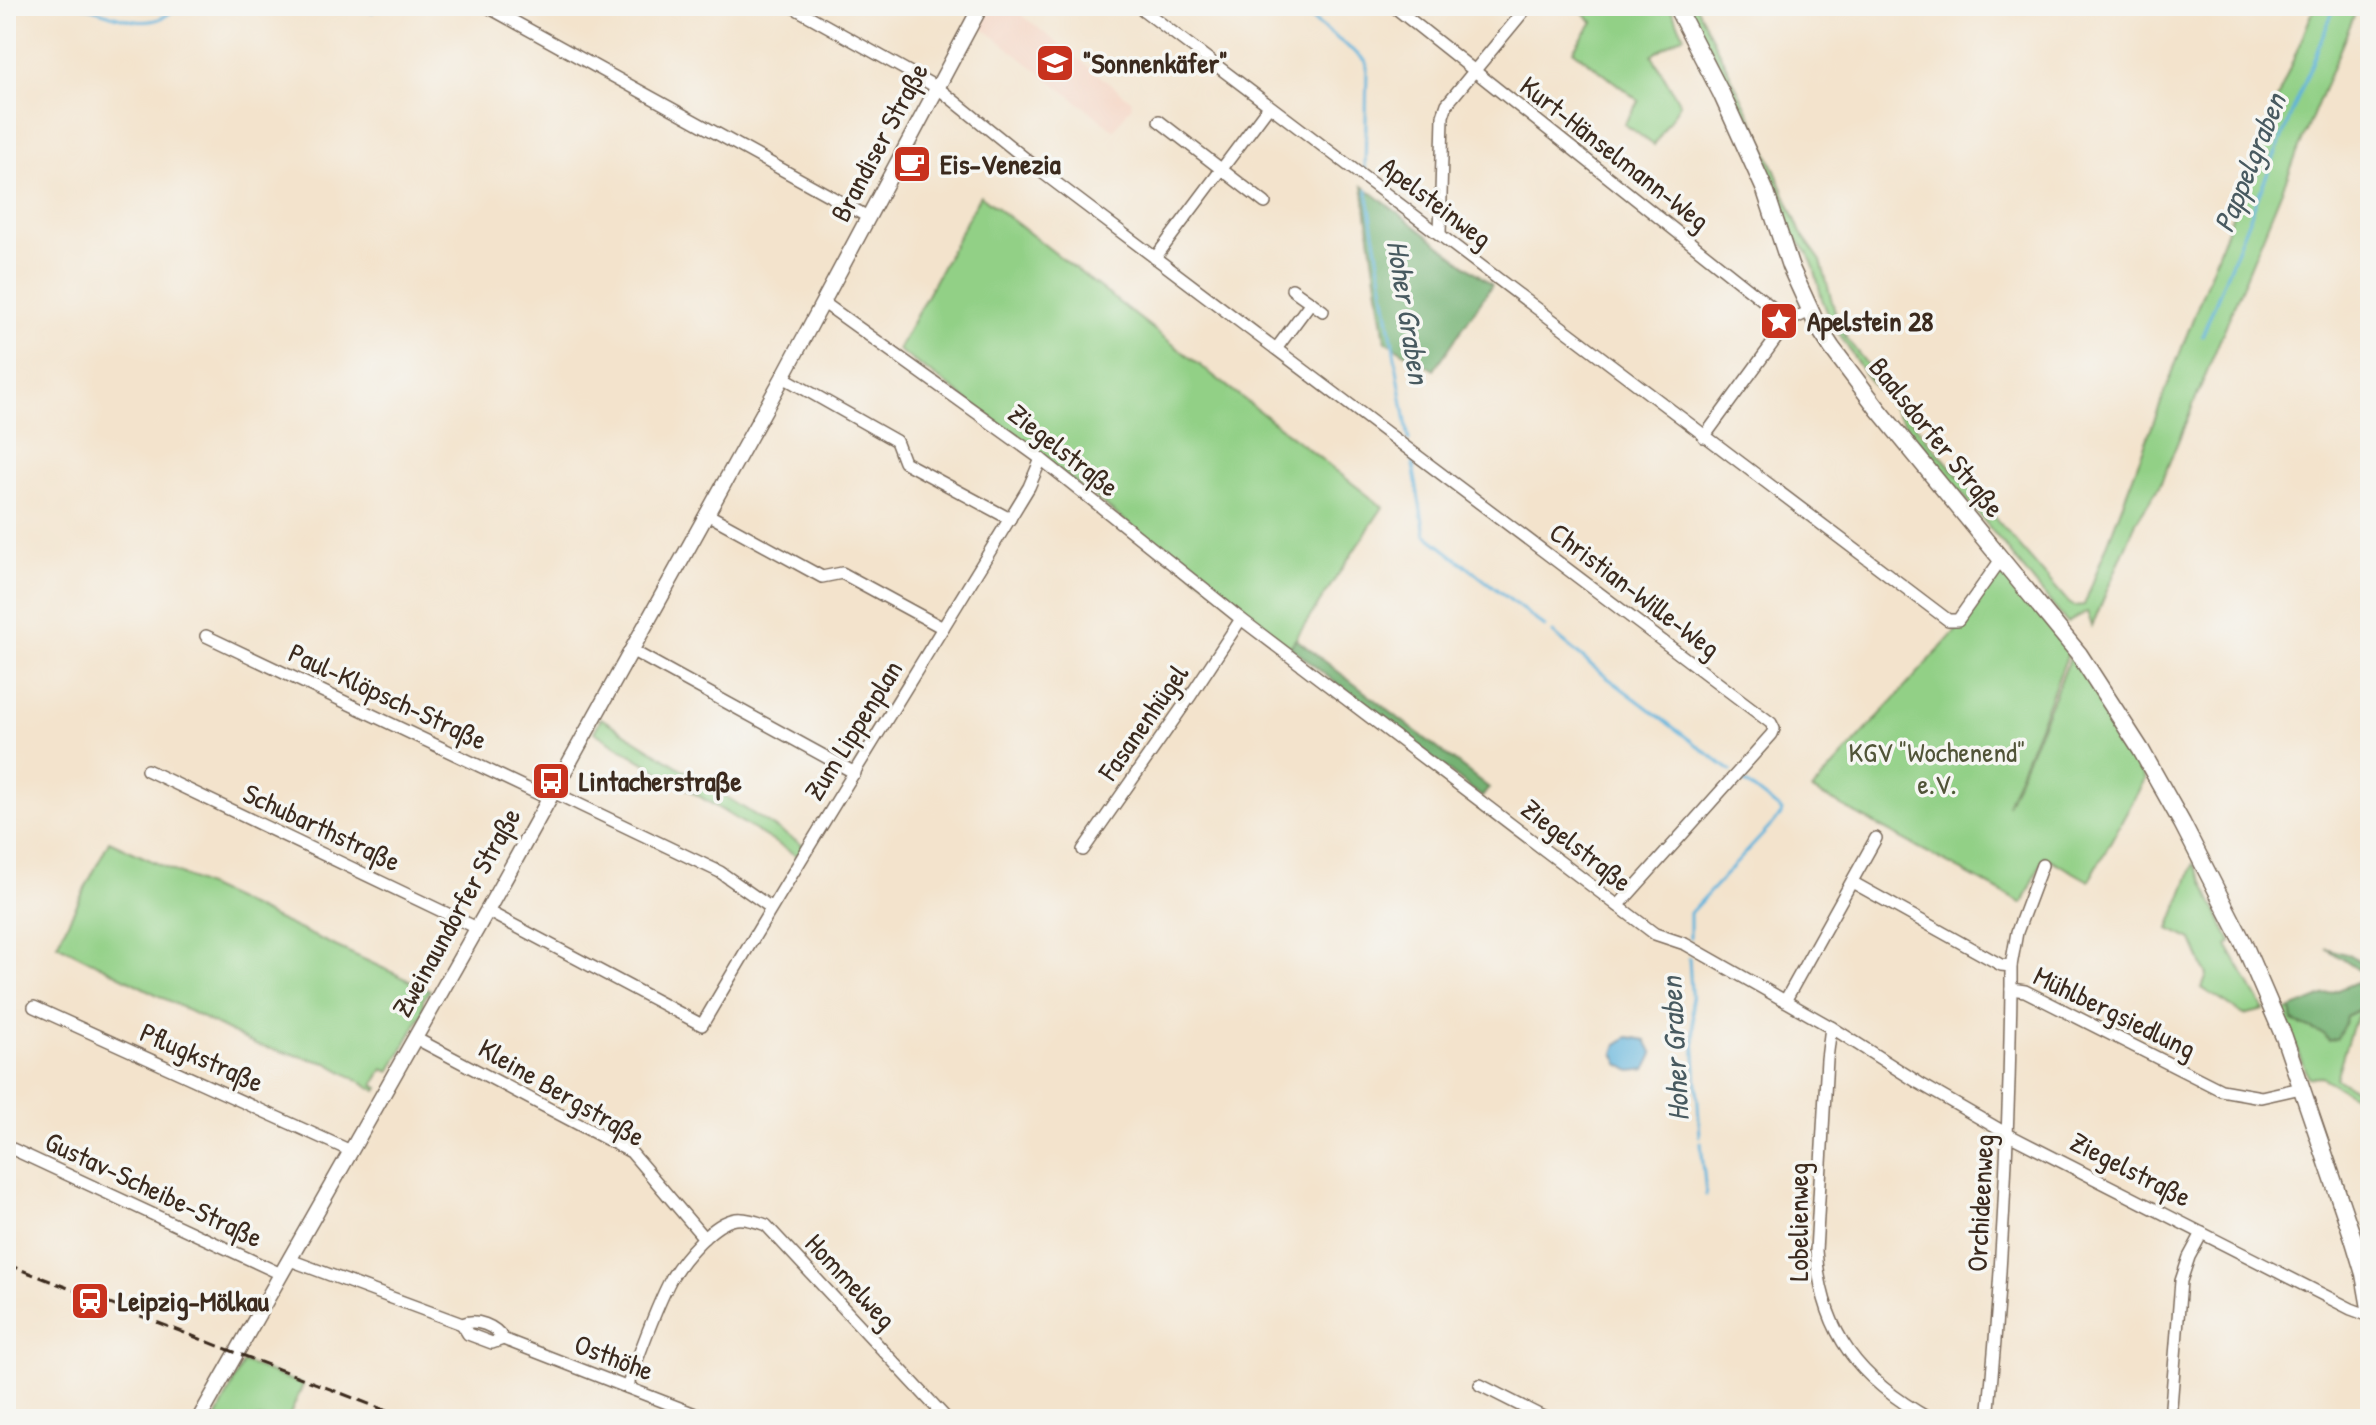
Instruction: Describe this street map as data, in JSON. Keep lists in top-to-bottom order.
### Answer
{
  "streets": {
    "main road": ["Baalsdorfer Straße"],
    "street": [
      "Brandiser Straße",
      "Kurt-Hänselmann-Weg",
      "Apelsteinweg",
      "Ziegelstraße",
      "Christian-Wille-Weg",
      "Paul-Klöpsch-Straße",
      "Fasanenhügel",
      "Zum Lippenplan",
      "Schubarthstraße",
      "Zweinaundorfer Straße",
      "Mühlbergsiedlung",
      "Pflugkstraße",
      "Kleine Bergstraße",
      "Gustav-Scheibe-Straße",
      "Orchideenweg",
      "Lobelienweg",
      "Hommelweg",
      "Osthöhe"
    ]
  },
  "crossings": [
    ["Brandiser Straße", "Ziegelstraße"],
    ["Brandiser Straße", "Christian-Wille-Weg"],
    ["Brandiser Straße", "Zweinaundorfer Straße"],
    ["Apelsteinweg", "Baalsdorfer Straße"],
    ["Baalsdorfer Straße", "Mühlbergsiedlung"],
    ["Ziegelstraße", "Christian-Wille-Weg"],
    ["Ziegelstraße", "Fasanenhügel"],
    ["Ziegelstraße", "Zum Lippenplan"],
    ["Ziegelstraße", "Zweinaundorfer Straße"],
    ["Ziegelstraße", "Orchideenweg"],
    ["Ziegelstraße", "Lobelienweg"],
    ["Paul-Klöpsch-Straße", "Zum Lippenplan"],
    ["Paul-Klöpsch-Straße", "Zweinaundorfer Straße"],
    ["Zum Lippenplan", "Zweinaundorfer Straße"],
    ["Schubarthstraße", "Zweinaundorfer Straße"],
    ["Zweinaundorfer Straße", "Pflugkstraße"],
    ["Zweinaundorfer Straße", "Kleine Bergstraße"],
    ["Zweinaundorfer Straße", "Gustav-Scheibe-Straße"],
    ["Zweinaundorfer Straße", "Osthöhe"],
    ["Mühlbergsiedlung", "Orchideenweg"],
    ["Kleine Bergstraße", "Hommelweg"]
  ],
  "water": ["Pappelgraben", "Hoher Graben"],
  "parks": ["KGV \"Wochenend\" e.V."],
  "places": {
    "school or university": ["\"Sonnenkäfer\""],
    "cafe": ["Eis-Venezia"],
    "place": ["Apelstein 28"],
    "bus stop": ["Lintacherstraße"],
    "station": ["Leipzig-Mölkau"]
  }
}
